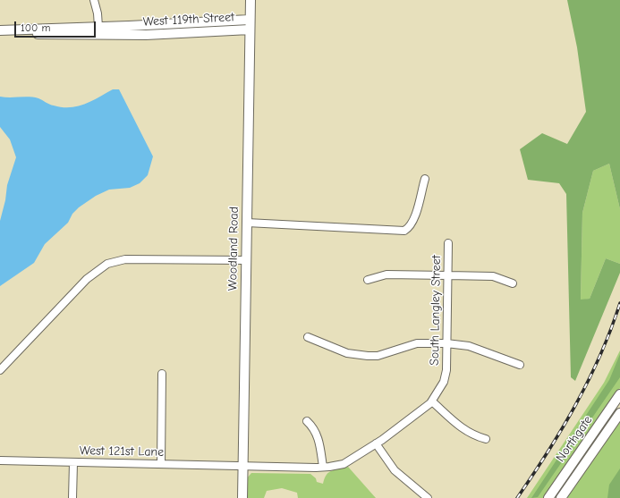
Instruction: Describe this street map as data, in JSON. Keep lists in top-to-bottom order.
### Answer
{
  "streets": {
    "main road": ["West 119th Street", "Woodland Road", "Northgate"],
    "street": ["South Langley Street", "West 121st Lane"]
  },
  "crossings": [
    ["West 119th Street", "Woodland Road"],
    ["Woodland Road", "South Langley Street"],
    ["Woodland Road", "West 121st Lane"],
    ["South Langley Street", "West 121st Lane"]
  ],
  "scale_bar": "100 m"
}
